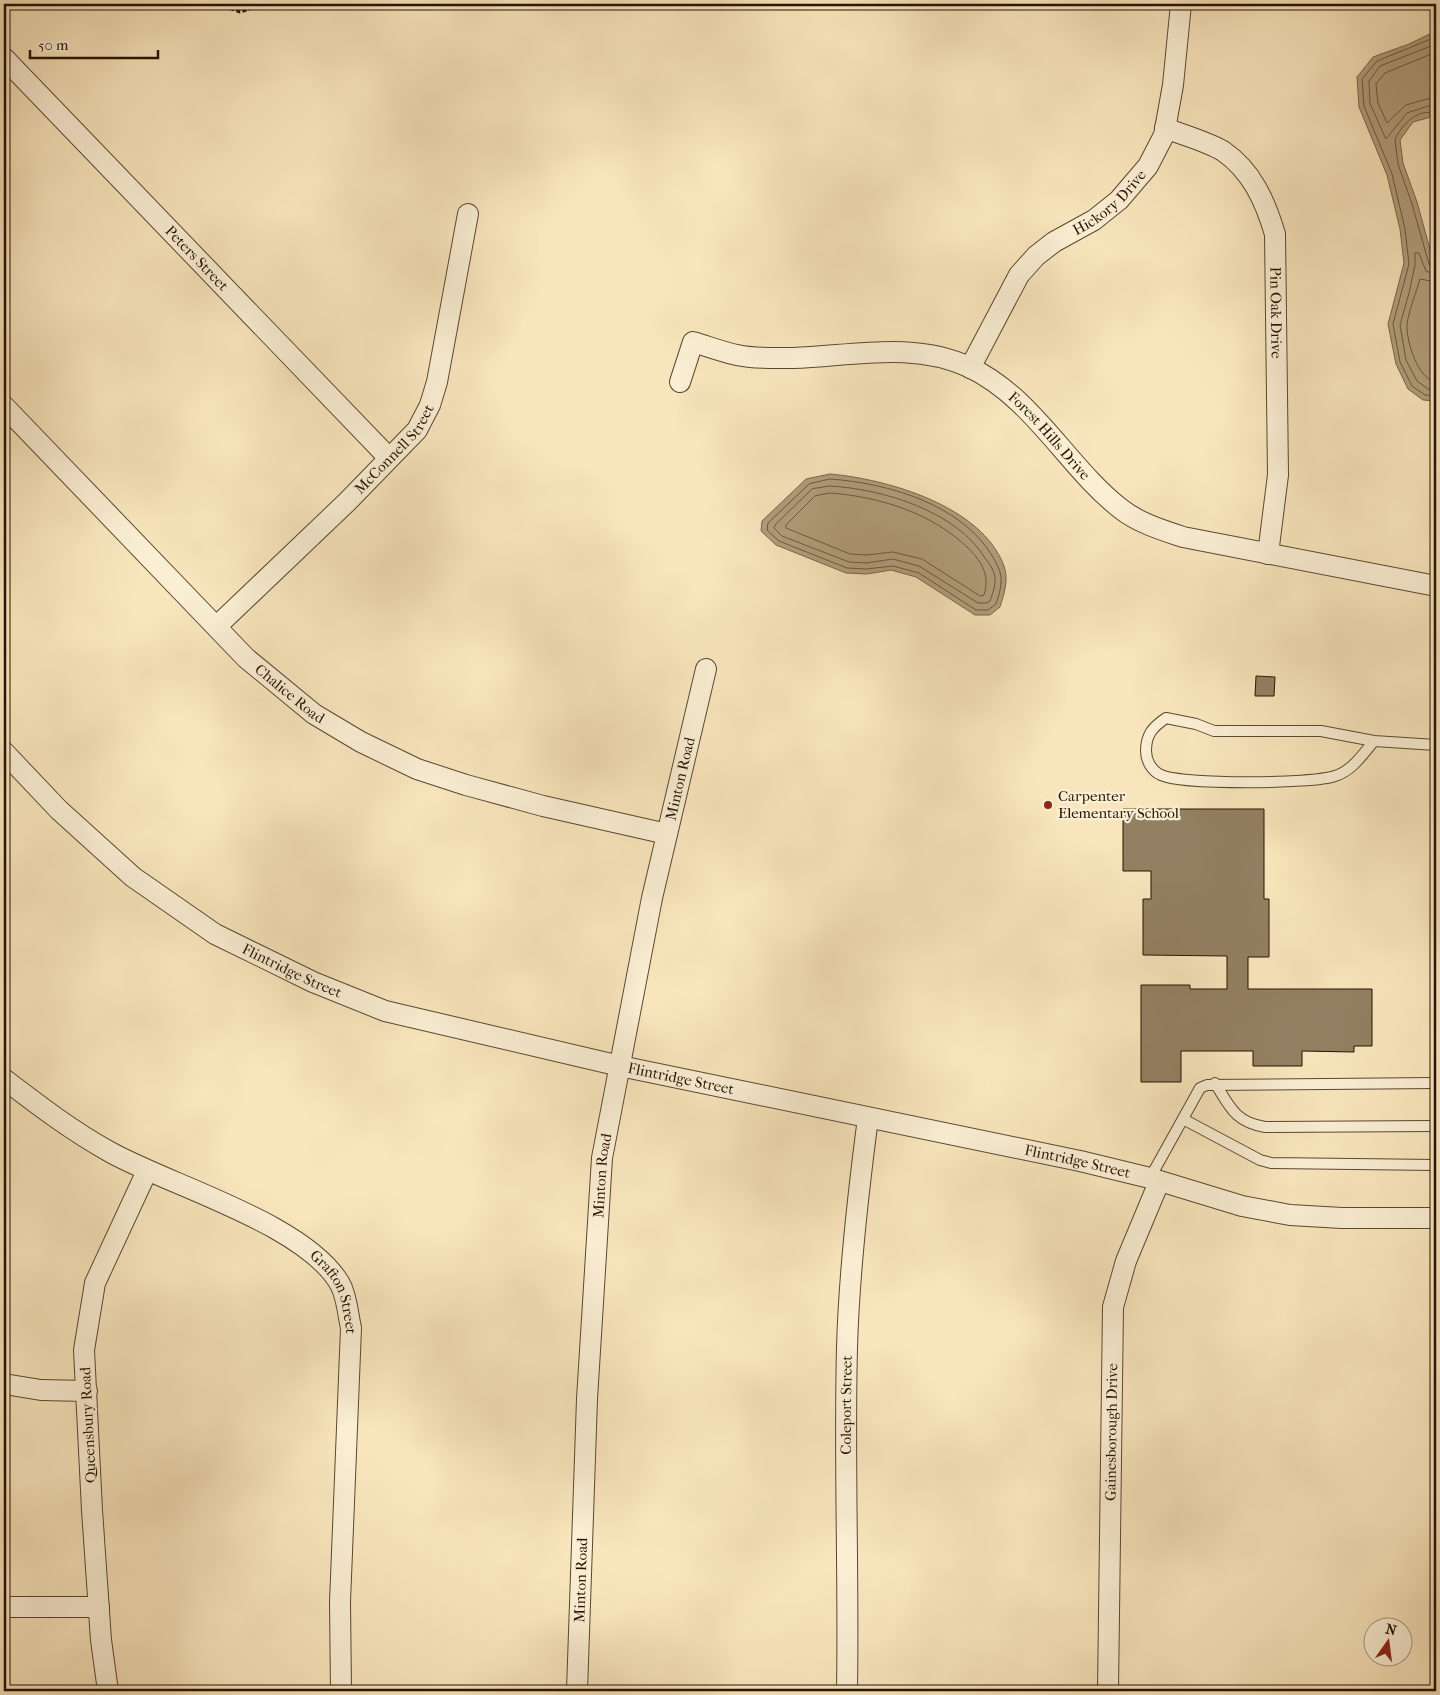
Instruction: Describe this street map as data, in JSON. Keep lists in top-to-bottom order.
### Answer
{
  "streets": {
    "street": [
      "Hickory Drive",
      "Peters Street",
      "Pin Oak Drive",
      "Forest Hills Drive",
      "McConnell Street",
      "Chalice Road",
      "Minton Road",
      "Flintridge Street",
      "Grafton Street",
      "Coleport Street",
      "Queensbury Road",
      "Gainesborough Drive"
    ]
  },
  "crossings": [
    ["Hickory Drive", "Pin Oak Drive"],
    ["Hickory Drive", "Forest Hills Drive"],
    ["Peters Street", "McConnell Street"],
    ["Pin Oak Drive", "Forest Hills Drive"],
    ["McConnell Street", "Chalice Road"],
    ["Chalice Road", "Minton Road"],
    ["Minton Road", "Flintridge Street"],
    ["Flintridge Street", "Coleport Street"],
    ["Flintridge Street", "Gainesborough Drive"],
    ["Grafton Street", "Queensbury Road"]
  ],
  "places": ["Carpenter Elementary School"],
  "scale_bar": "50 m",
  "north": "top"
}
